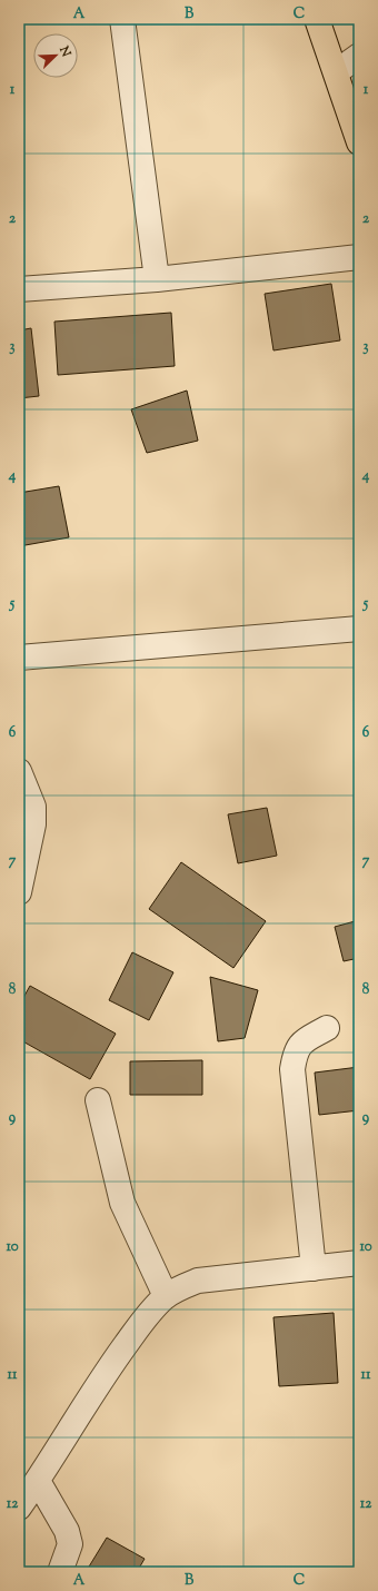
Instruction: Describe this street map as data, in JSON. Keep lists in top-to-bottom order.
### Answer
{
  "north": "top right",
  "grid": {
    "columns": ["A", "B", "C"],
    "rows": [
      "1",
      "2",
      "3",
      "4",
      "5",
      "6",
      "7",
      "8",
      "9",
      "10",
      "11",
      "12"
    ]
  }
}
